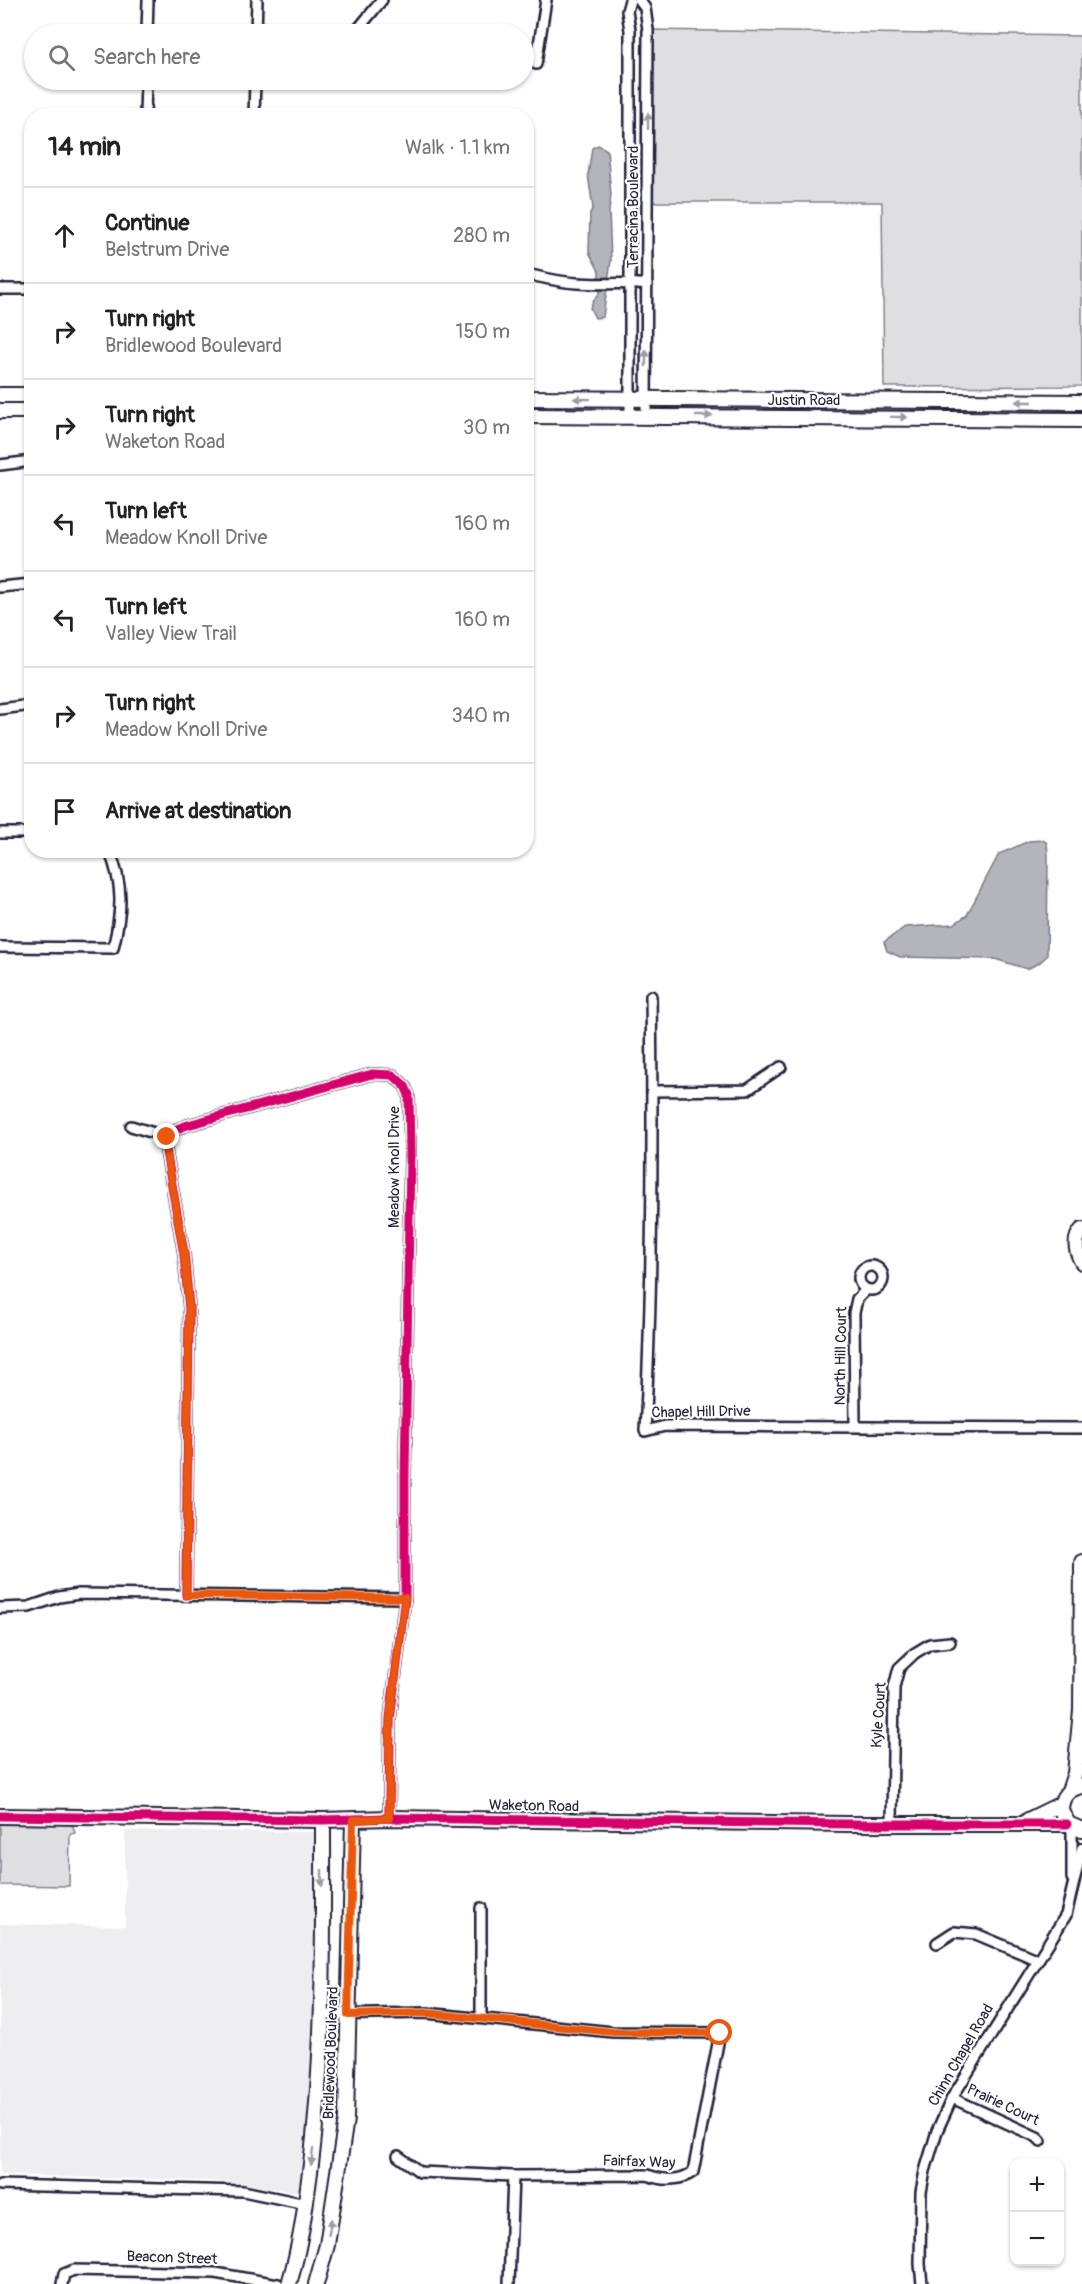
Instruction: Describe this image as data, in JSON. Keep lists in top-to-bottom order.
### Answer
{
  "streets": {
    "main road": ["Justin Road", "Waketon Road", "Bridlewood Boulevard"],
    "street": [
      "Terracina Boulevard",
      "Meadow Knoll Drive",
      "North Hill Court",
      "Chapel Hill Drive",
      "Kyle Court",
      "Chinn Chapel Road",
      "Prairie Court",
      "Fairfax Way",
      "Beacon Street"
    ]
  },
  "crossings": [
    ["Terracina Boulevard", "Justin Road"],
    ["Meadow Knoll Drive", "Waketon Road"],
    ["North Hill Court", "Chapel Hill Drive"],
    ["Kyle Court", "Waketon Road"],
    ["Waketon Road", "Bridlewood Boulevard"],
    ["Waketon Road", "Chinn Chapel Road"],
    ["Chinn Chapel Road", "Prairie Court"]
  ],
  "page": {
    "search": "Search here",
    "heading": ["14 min", "Walk · 1.1 km"],
    "list": [
      ["Continue", "Belstrum Drive", "280 m"],
      ["Turn right", "Bridlewood Boulevard", "150 m"],
      ["Turn right", "Waketon Road", "30 m"],
      ["Turn left", "Meadow Knoll Drive", "160 m"],
      ["Turn left", "Valley View Trail", "160 m"],
      ["Turn right", "Meadow Knoll Drive", "340 m"],
      "Arrive at destination"
    ],
    "map_buttons": ["+", "−"]
  }
}
